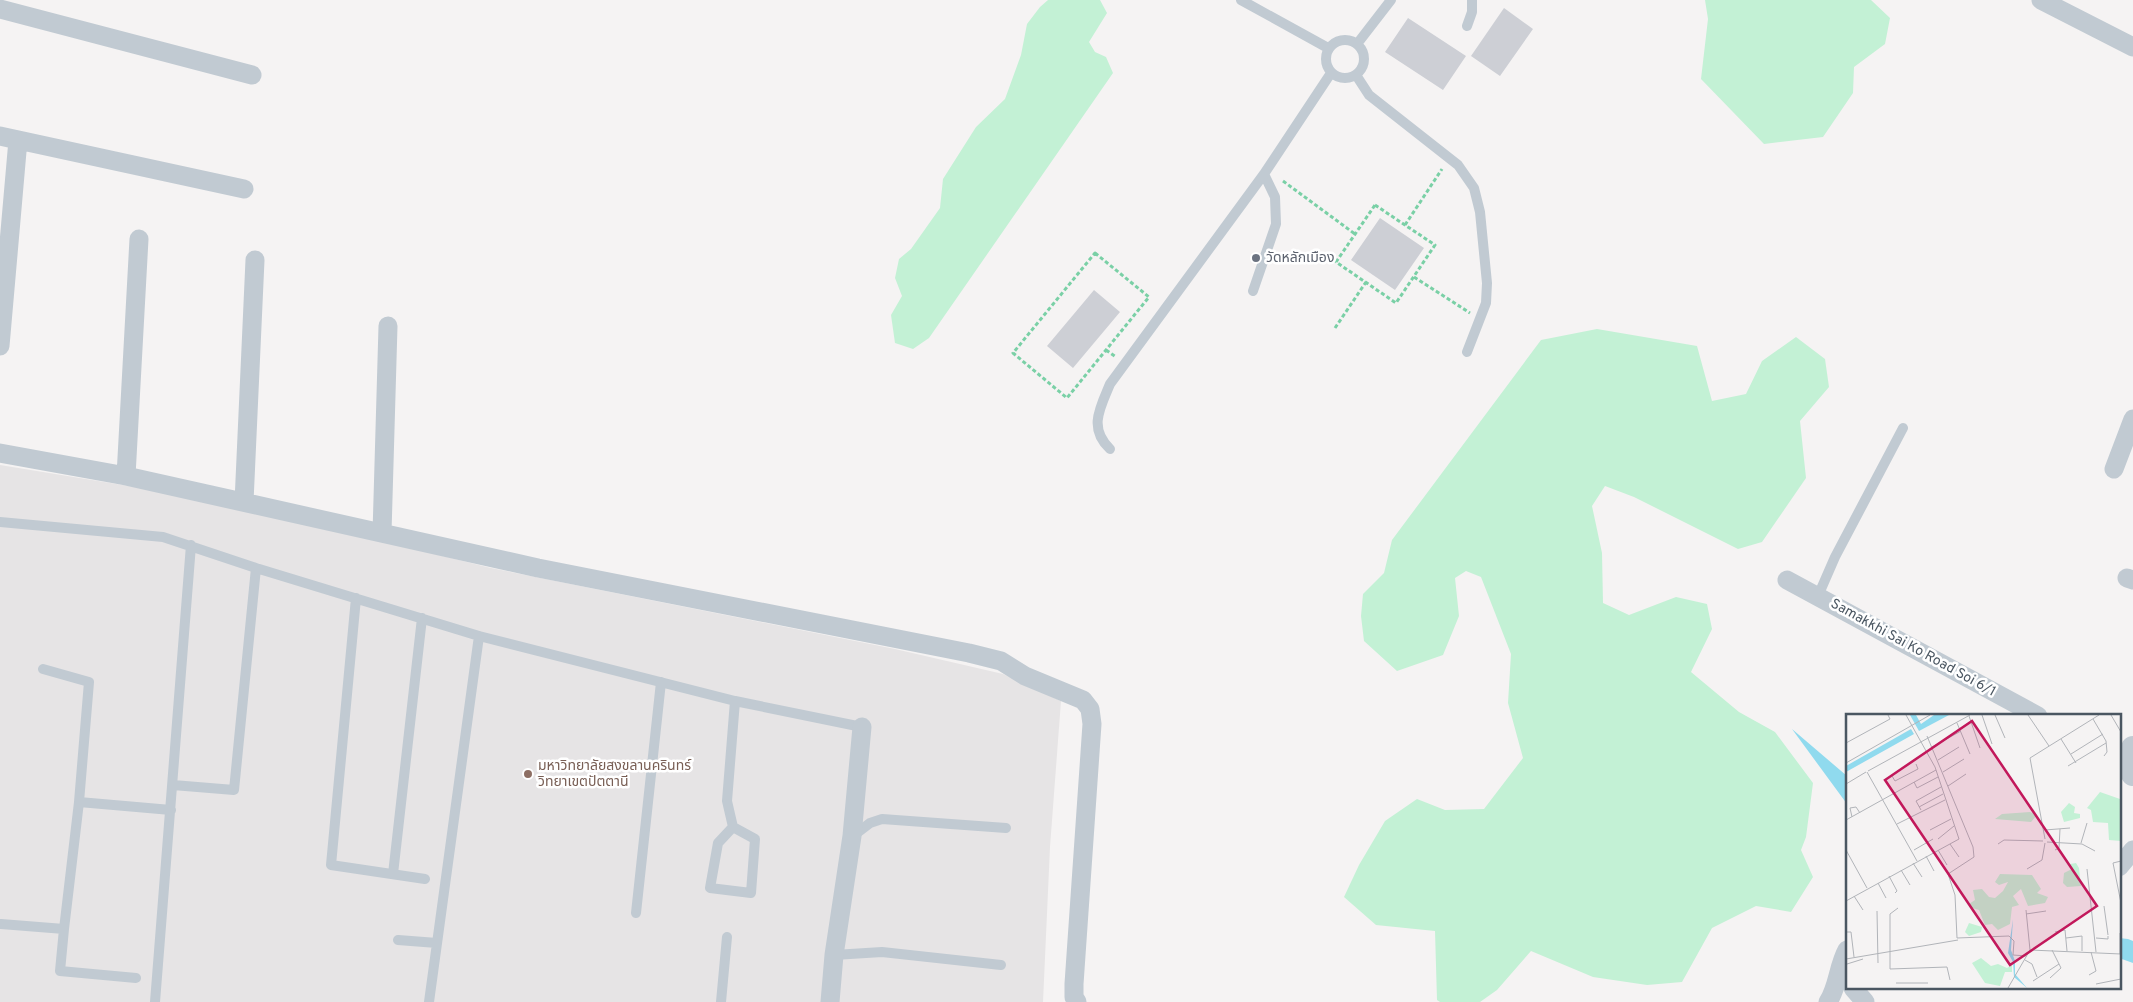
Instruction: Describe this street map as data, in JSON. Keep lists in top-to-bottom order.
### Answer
{
  "streets": {
    "street": ["Samakkhi Sai Ko Road Soi 6/1"]
  },
  "places": ["วัดหลักเมือง", "มหาวิทยาลัยสงขลานครินทร์ วิทยาเขตปัตตานี"]
}
